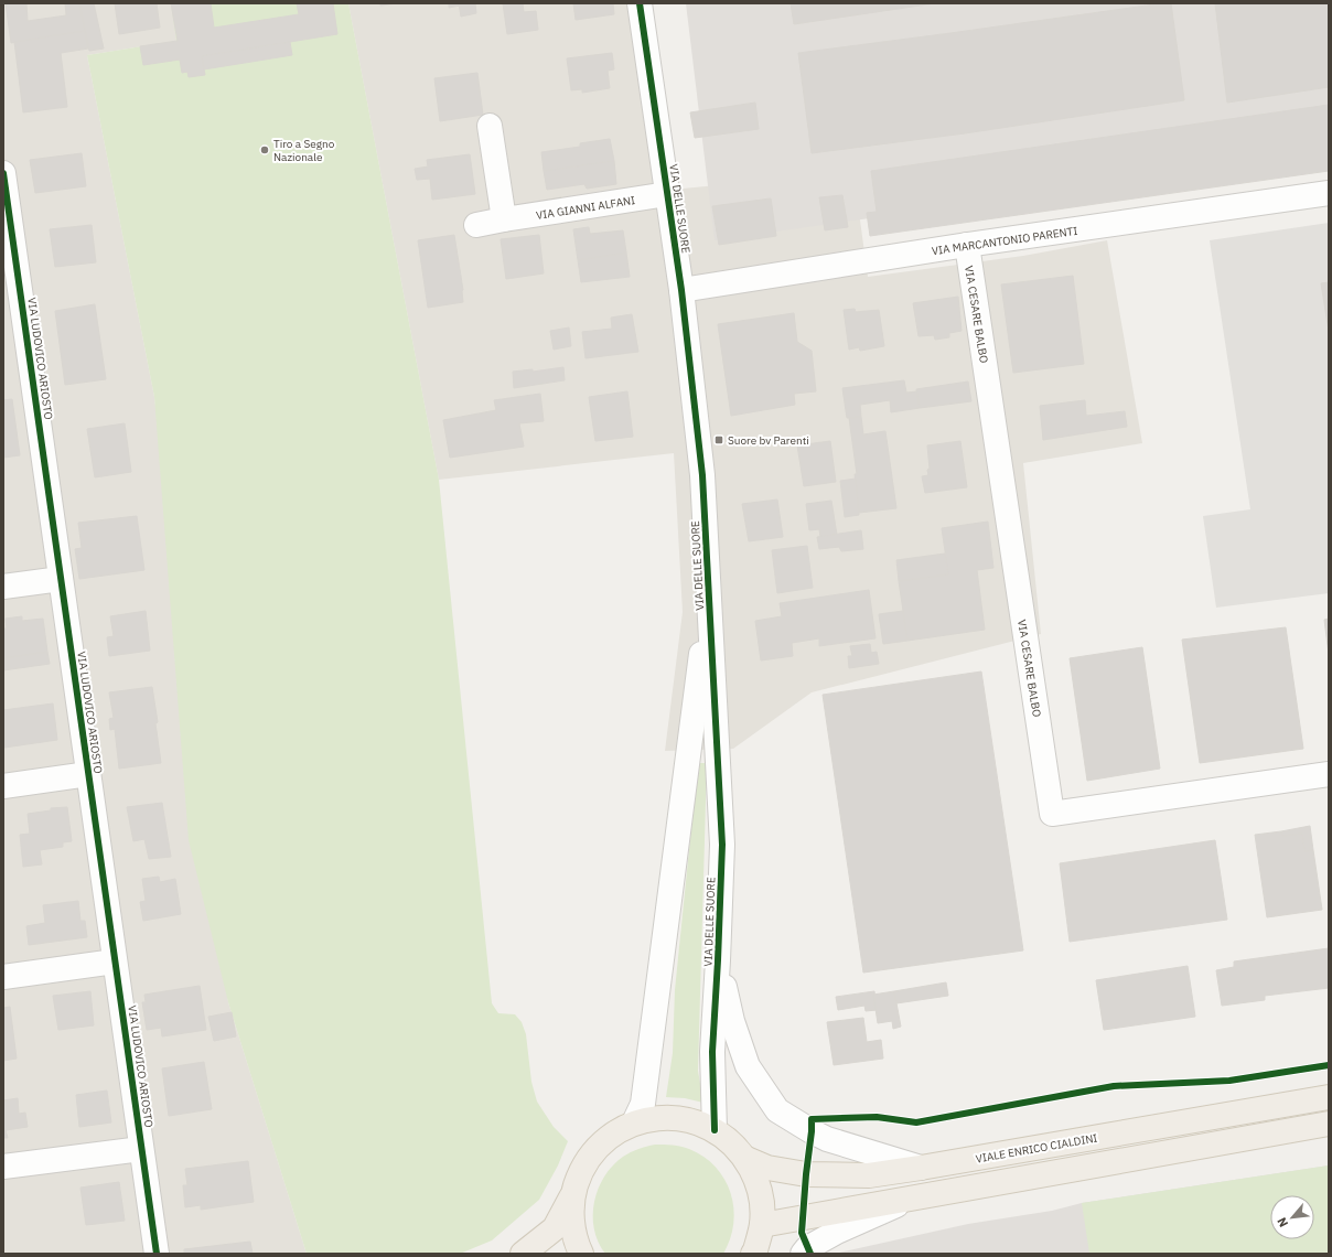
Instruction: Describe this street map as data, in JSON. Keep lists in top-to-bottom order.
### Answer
{
  "streets": {
    "main road": ["VIALE ENRICO CIALDINI"],
    "street": [
      "VIA GIANNI ALFANI",
      "VIA DELLE SUORE",
      "VIA MARCANTONIO PARENTI",
      "VIA CESARE BALBO",
      "VIA LUDOVICO ARIOSTO"
    ]
  },
  "crossings": [
    ["VIA GIANNI ALFANI", "VIA DELLE SUORE"],
    ["VIA DELLE SUORE", "VIA MARCANTONIO PARENTI"],
    ["VIA MARCANTONIO PARENTI", "VIA CESARE BALBO"]
  ],
  "places": {
    "other": ["Tiro a Segno Nazionale"],
    "transit": ["Suore bv Parenti"]
  },
  "north": "bottom left"
}
